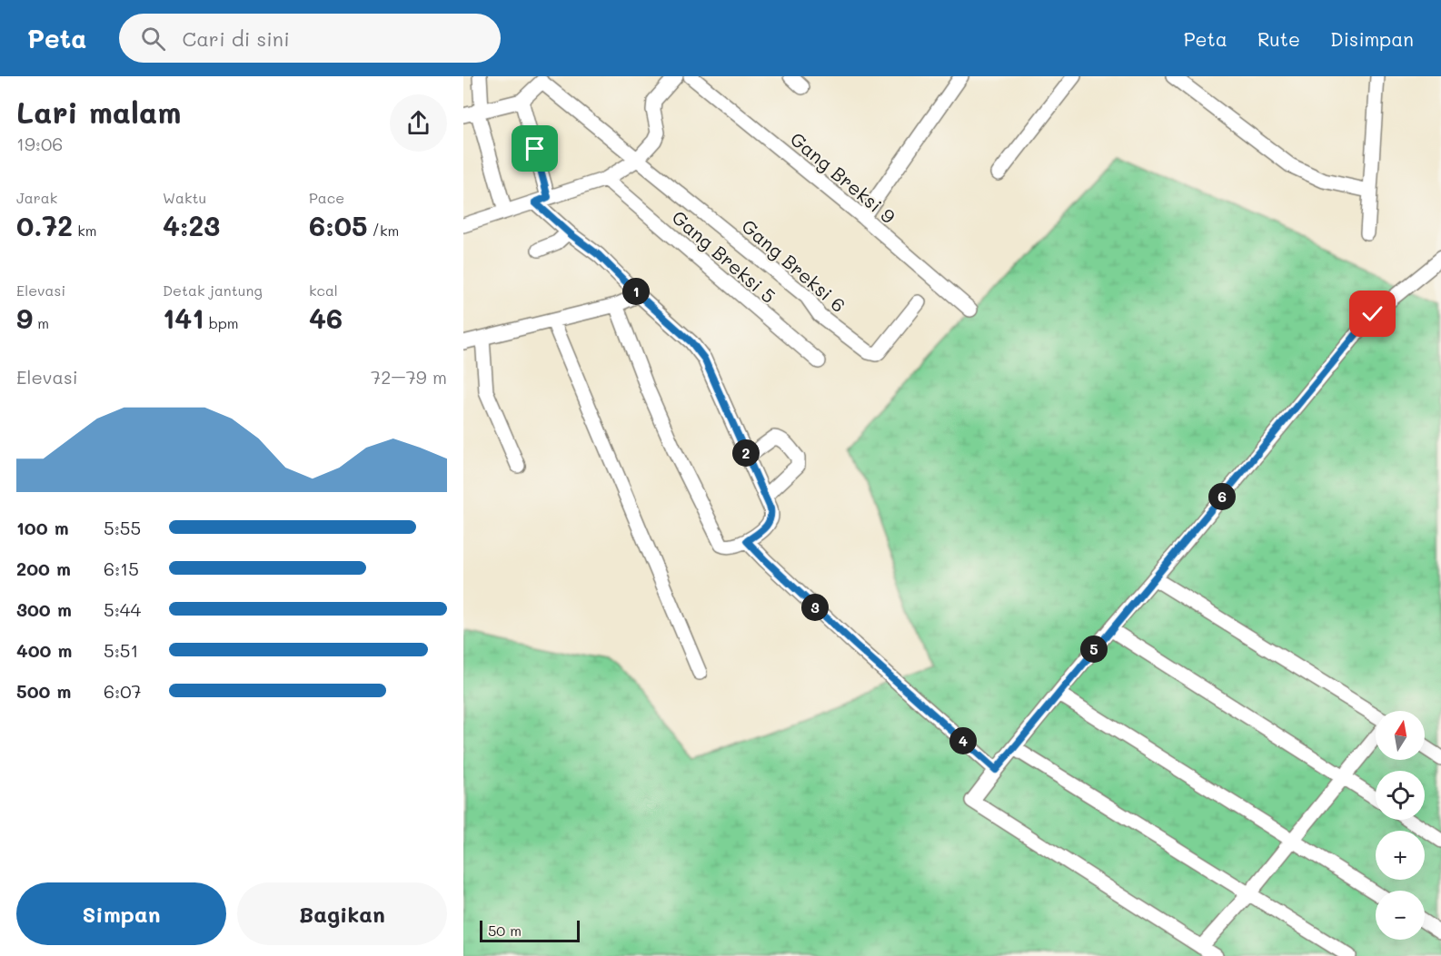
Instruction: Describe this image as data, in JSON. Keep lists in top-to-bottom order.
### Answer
{
  "streets": {
    "street": ["Gang Breksi 9", "Gang Breksi 5", "Gang Breksi 6"]
  },
  "scale_bar": "50 m",
  "north": "top",
  "page": {
    "header": "Peta",
    "search": "Cari di sini",
    "nav": ["Peta", "Rute", "Disimpan"],
    "heading": ["Lari malam", "19:06"],
    "stats": [
      ["Jarak", "0.72 km"],
      ["Waktu", "4:23"],
      ["Pace", "6:05 /km"],
      ["Elevasi", "9 m"],
      ["Detak jantung", "141 bpm"],
      ["kcal", "46"]
    ],
    "pins": [
      "1",
      "2",
      "6",
      "3",
      "5",
      "4"
    ],
    "chart": ["Elevasi", "72–79 m"],
    "list": [
      {
        "name": "100 m",
        "note": "5:55"
      },
      {
        "name": "200 m",
        "note": "6:15"
      },
      {
        "name": "300 m",
        "note": "5:44"
      },
      {
        "name": "400 m",
        "note": "5:51"
      },
      {
        "name": "500 m",
        "note": "6:07"
      }
    ],
    "map_buttons": ["+", "−"],
    "buttons": ["Simpan", "Bagikan"],
    "scale": "50 m"
  }
}
